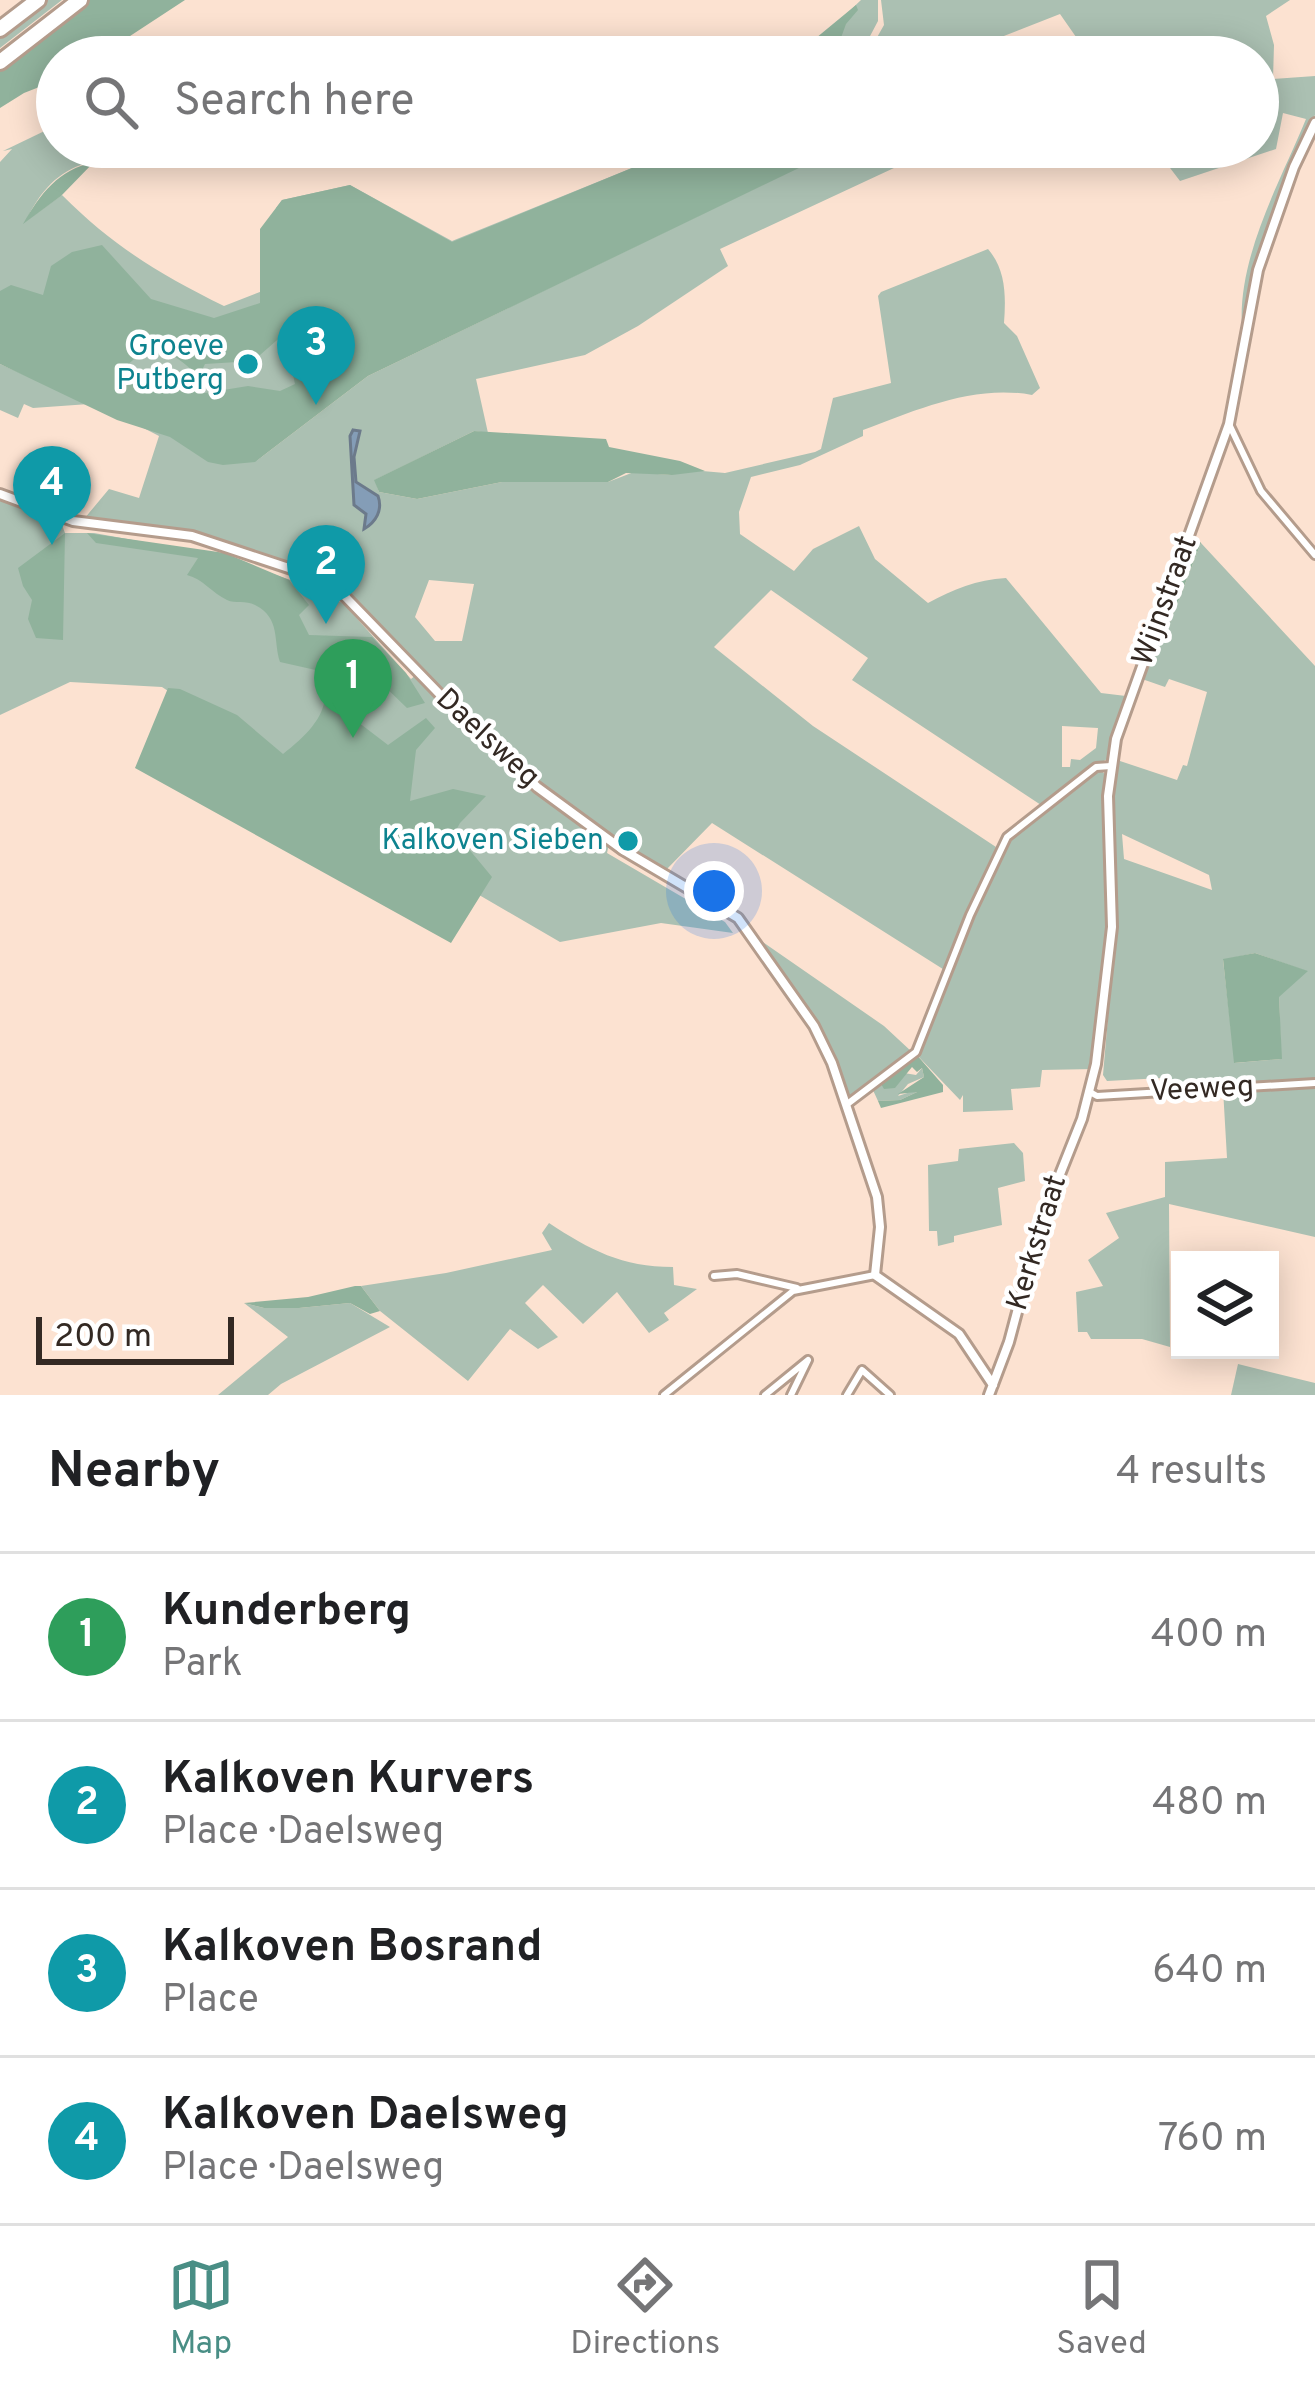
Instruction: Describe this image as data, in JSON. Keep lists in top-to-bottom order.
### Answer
{
  "streets": {
    "street": [
      "Wijnstraat",
      "Daelsweg",
      "Veeweg",
      "Kerkstraat"
    ]
  },
  "crossings": [
    ["Wijnstraat", "Veeweg"],
    ["Wijnstraat", "Kerkstraat"],
    ["Veeweg", "Kerkstraat"]
  ],
  "places": ["Groeve Putberg", "Kalkoven Sieben"],
  "scale_bar": "200 m",
  "page": {
    "search": "Search here",
    "pins": [
      "3",
      "4",
      "2",
      "1"
    ],
    "scale": "200 m",
    "heading": ["Nearby", "4 results"],
    "list": [
      {
        "mark": "1",
        "name": "Kunderberg",
        "note": "Park",
        "value": "400 m"
      },
      {
        "mark": "2",
        "name": "Kalkoven Kurvers",
        "note": "Place · Daelsweg",
        "value": "480 m"
      },
      {
        "mark": "3",
        "name": "Kalkoven Bosrand",
        "note": "Place",
        "value": "640 m"
      },
      {
        "mark": "4",
        "name": "Kalkoven Daelsweg",
        "note": "Place · Daelsweg",
        "value": "760 m"
      }
    ],
    "nav": ["Map", "Directions", "Saved"]
  }
}
